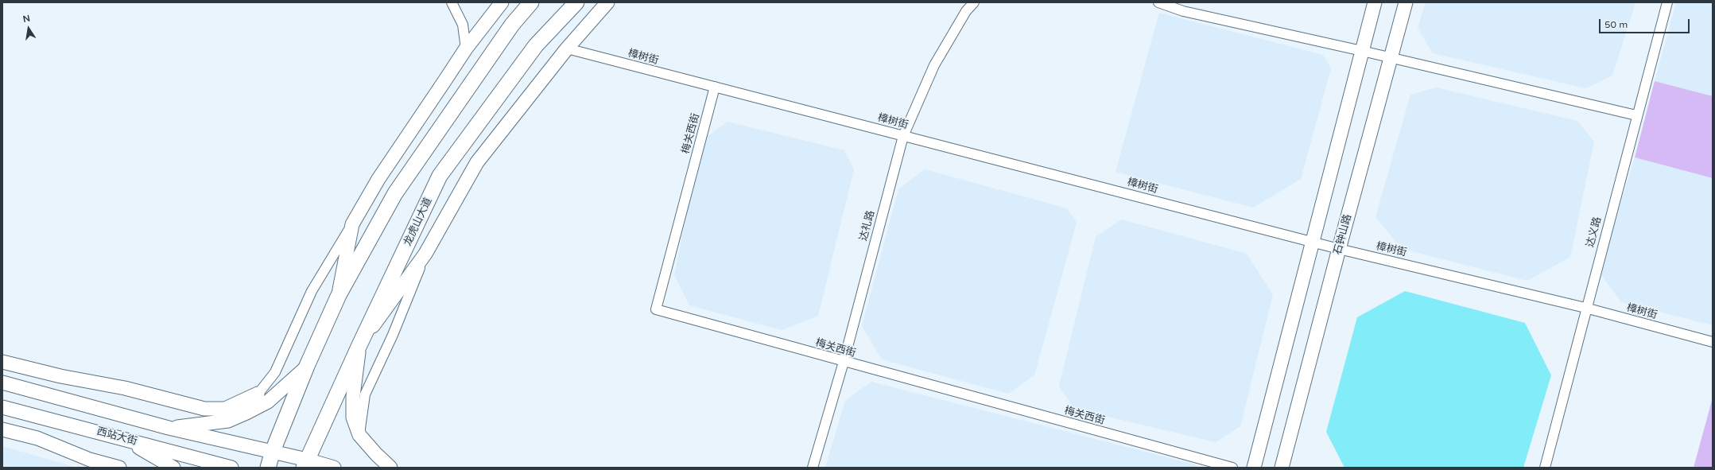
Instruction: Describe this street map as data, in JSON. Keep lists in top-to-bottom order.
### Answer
{
  "streets": {
    "main road": ["龙虎山大道", "石钟山路", "西站大街"],
    "street": [
      "樟树街",
      "梅关西街",
      "达礼路",
      "达义路"
    ]
  },
  "crossings": [
    ["樟树街", "梅关西街"],
    ["樟树街", "达礼路"],
    ["樟树街", "达义路"],
    ["樟树街", "石钟山路"],
    ["梅关西街", "达礼路"]
  ],
  "scale_bar": "50 m",
  "north": "top"
}
